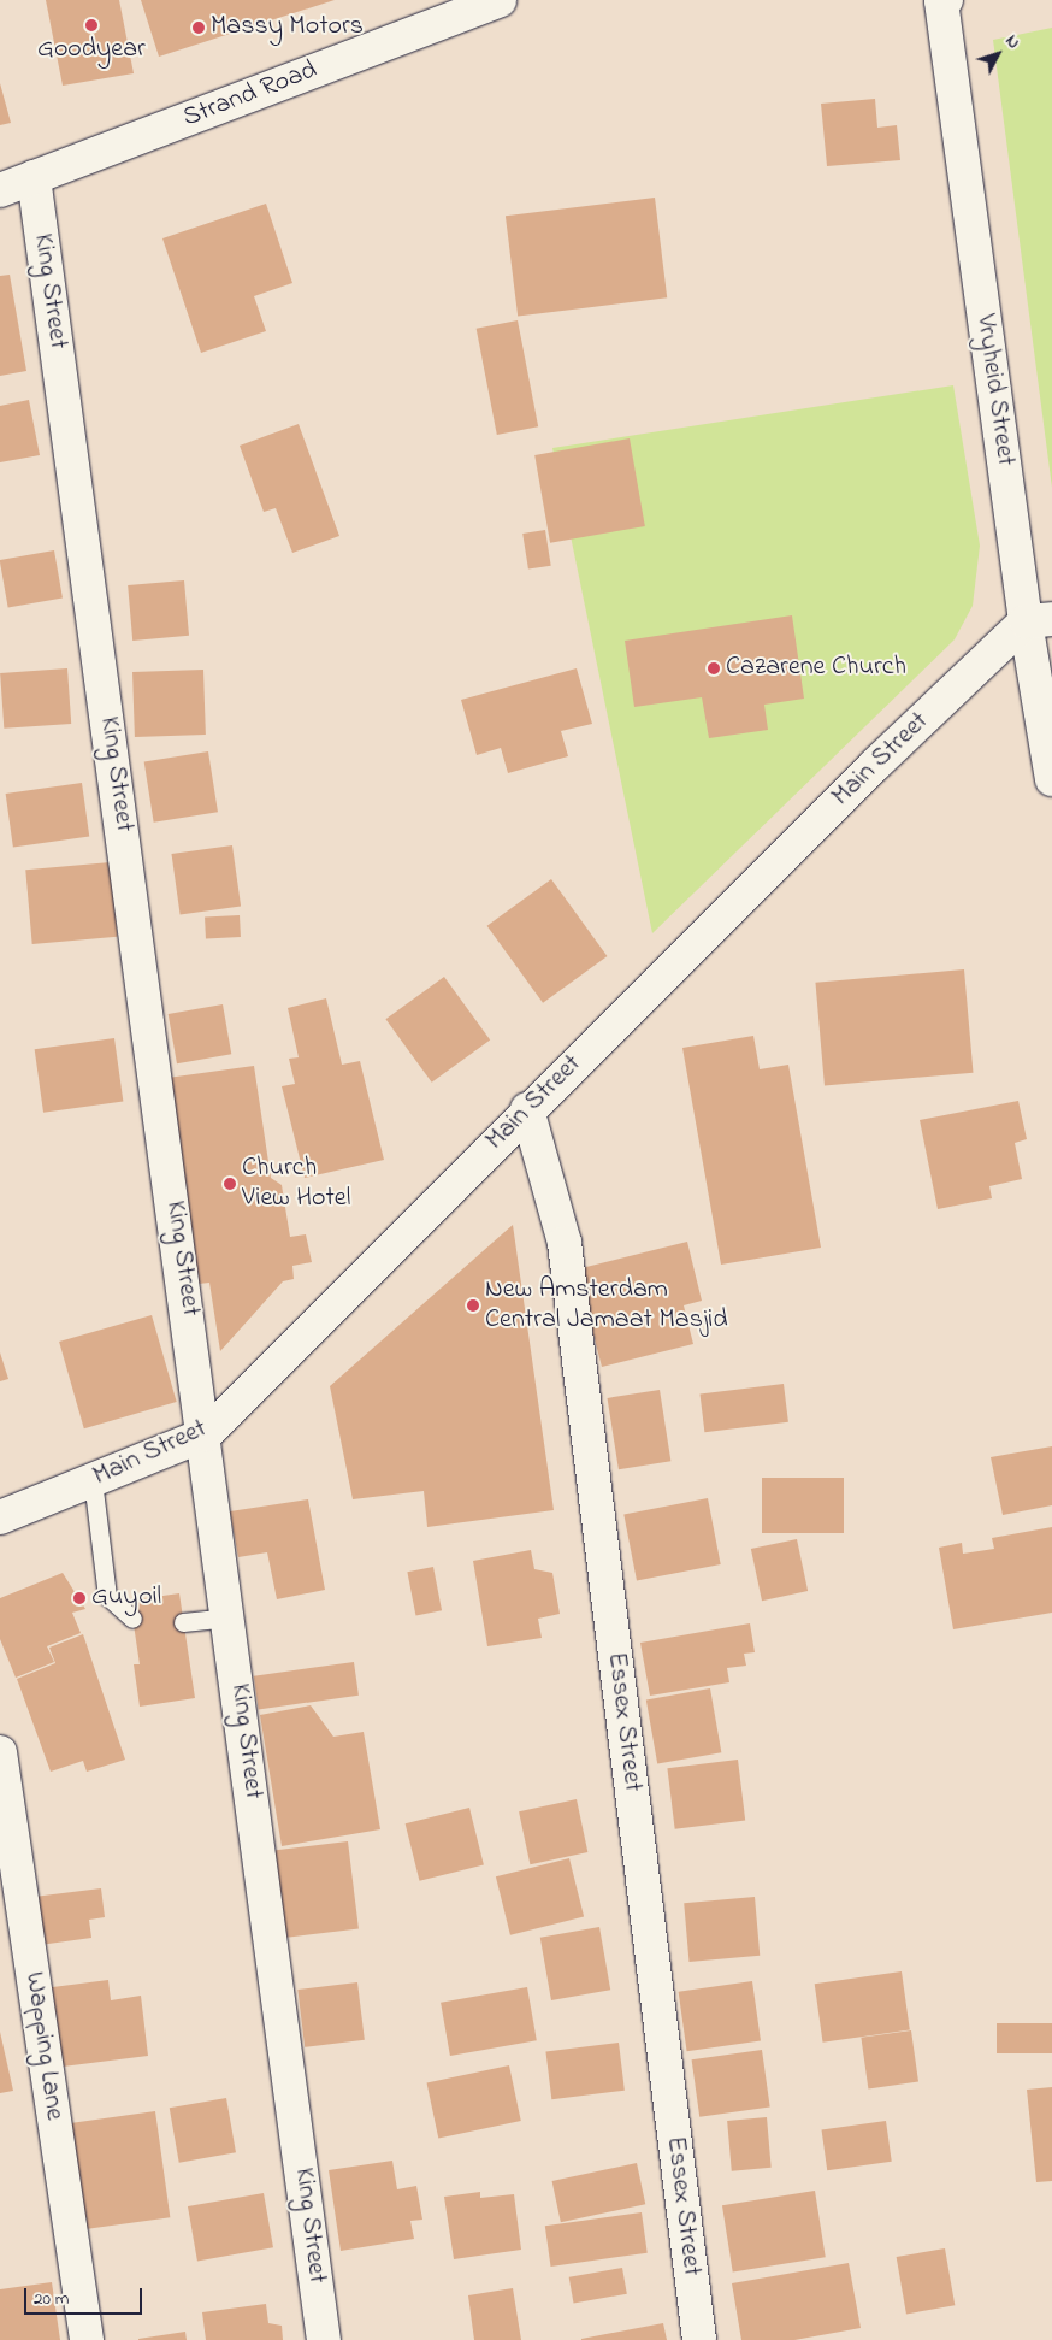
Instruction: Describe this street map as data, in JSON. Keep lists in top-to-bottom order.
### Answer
{
  "streets": {
    "street": [
      "Strand Road",
      "King Street",
      "Vryheid Street",
      "Main Street",
      "Essex Street",
      "Wapping Lane"
    ]
  },
  "crossings": [
    ["Strand Road", "King Street"],
    ["King Street", "Main Street"],
    ["Vryheid Street", "Main Street"],
    ["Main Street", "Essex Street"]
  ],
  "places": [
    "Goodyear",
    "Massy Motors",
    "Cazarene Church",
    "Church View Hotel",
    "New Amsterdam Central Jamaat Masjid",
    "Guyoil"
  ],
  "scale_bar": "20 m",
  "north": "top right"
}
